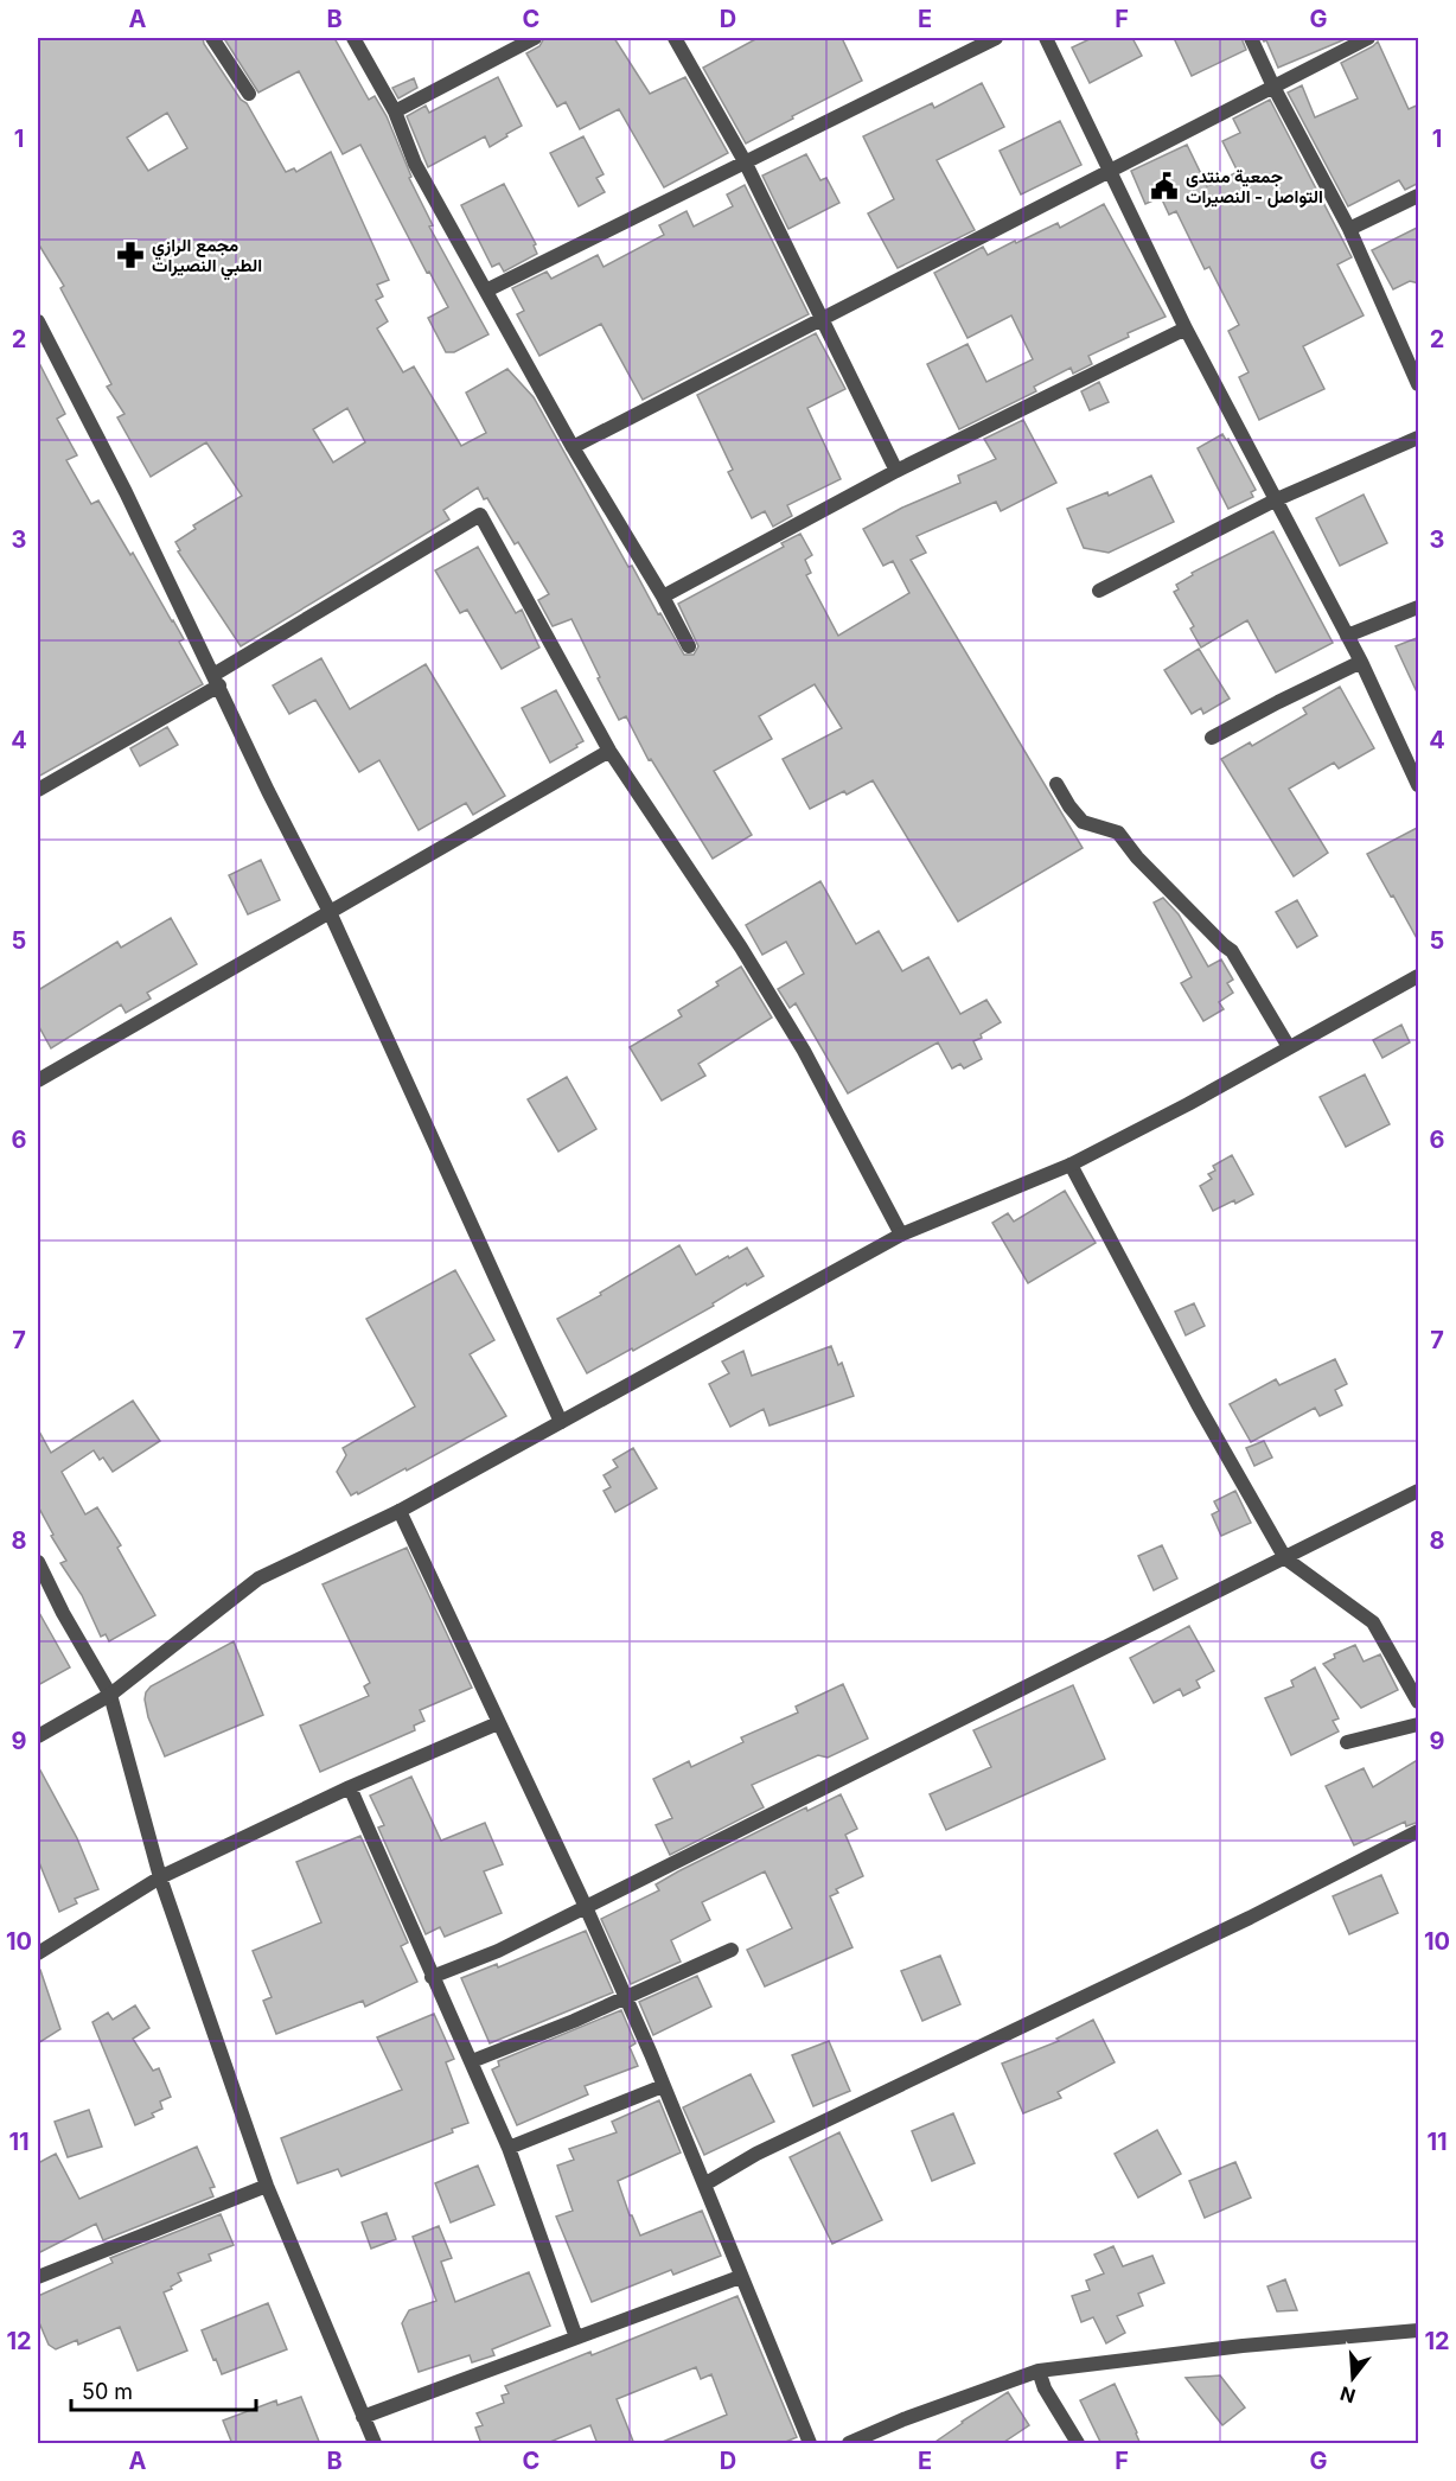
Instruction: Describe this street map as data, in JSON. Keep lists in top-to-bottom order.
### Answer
{
  "places": {
    "public building": ["جمعية منتدى التواصل - النصيرات"],
    "pharmacy": ["مجمع الرازي الطبي النصيرات"]
  },
  "scale_bar": "50 m",
  "north": "bottom",
  "grid": {
    "columns": [
      "A",
      "B",
      "C",
      "D",
      "E",
      "F",
      "G"
    ],
    "rows": [
      "1",
      "2",
      "3",
      "4",
      "5",
      "6",
      "7",
      "8",
      "9",
      "10",
      "11",
      "12"
    ]
  }
}
